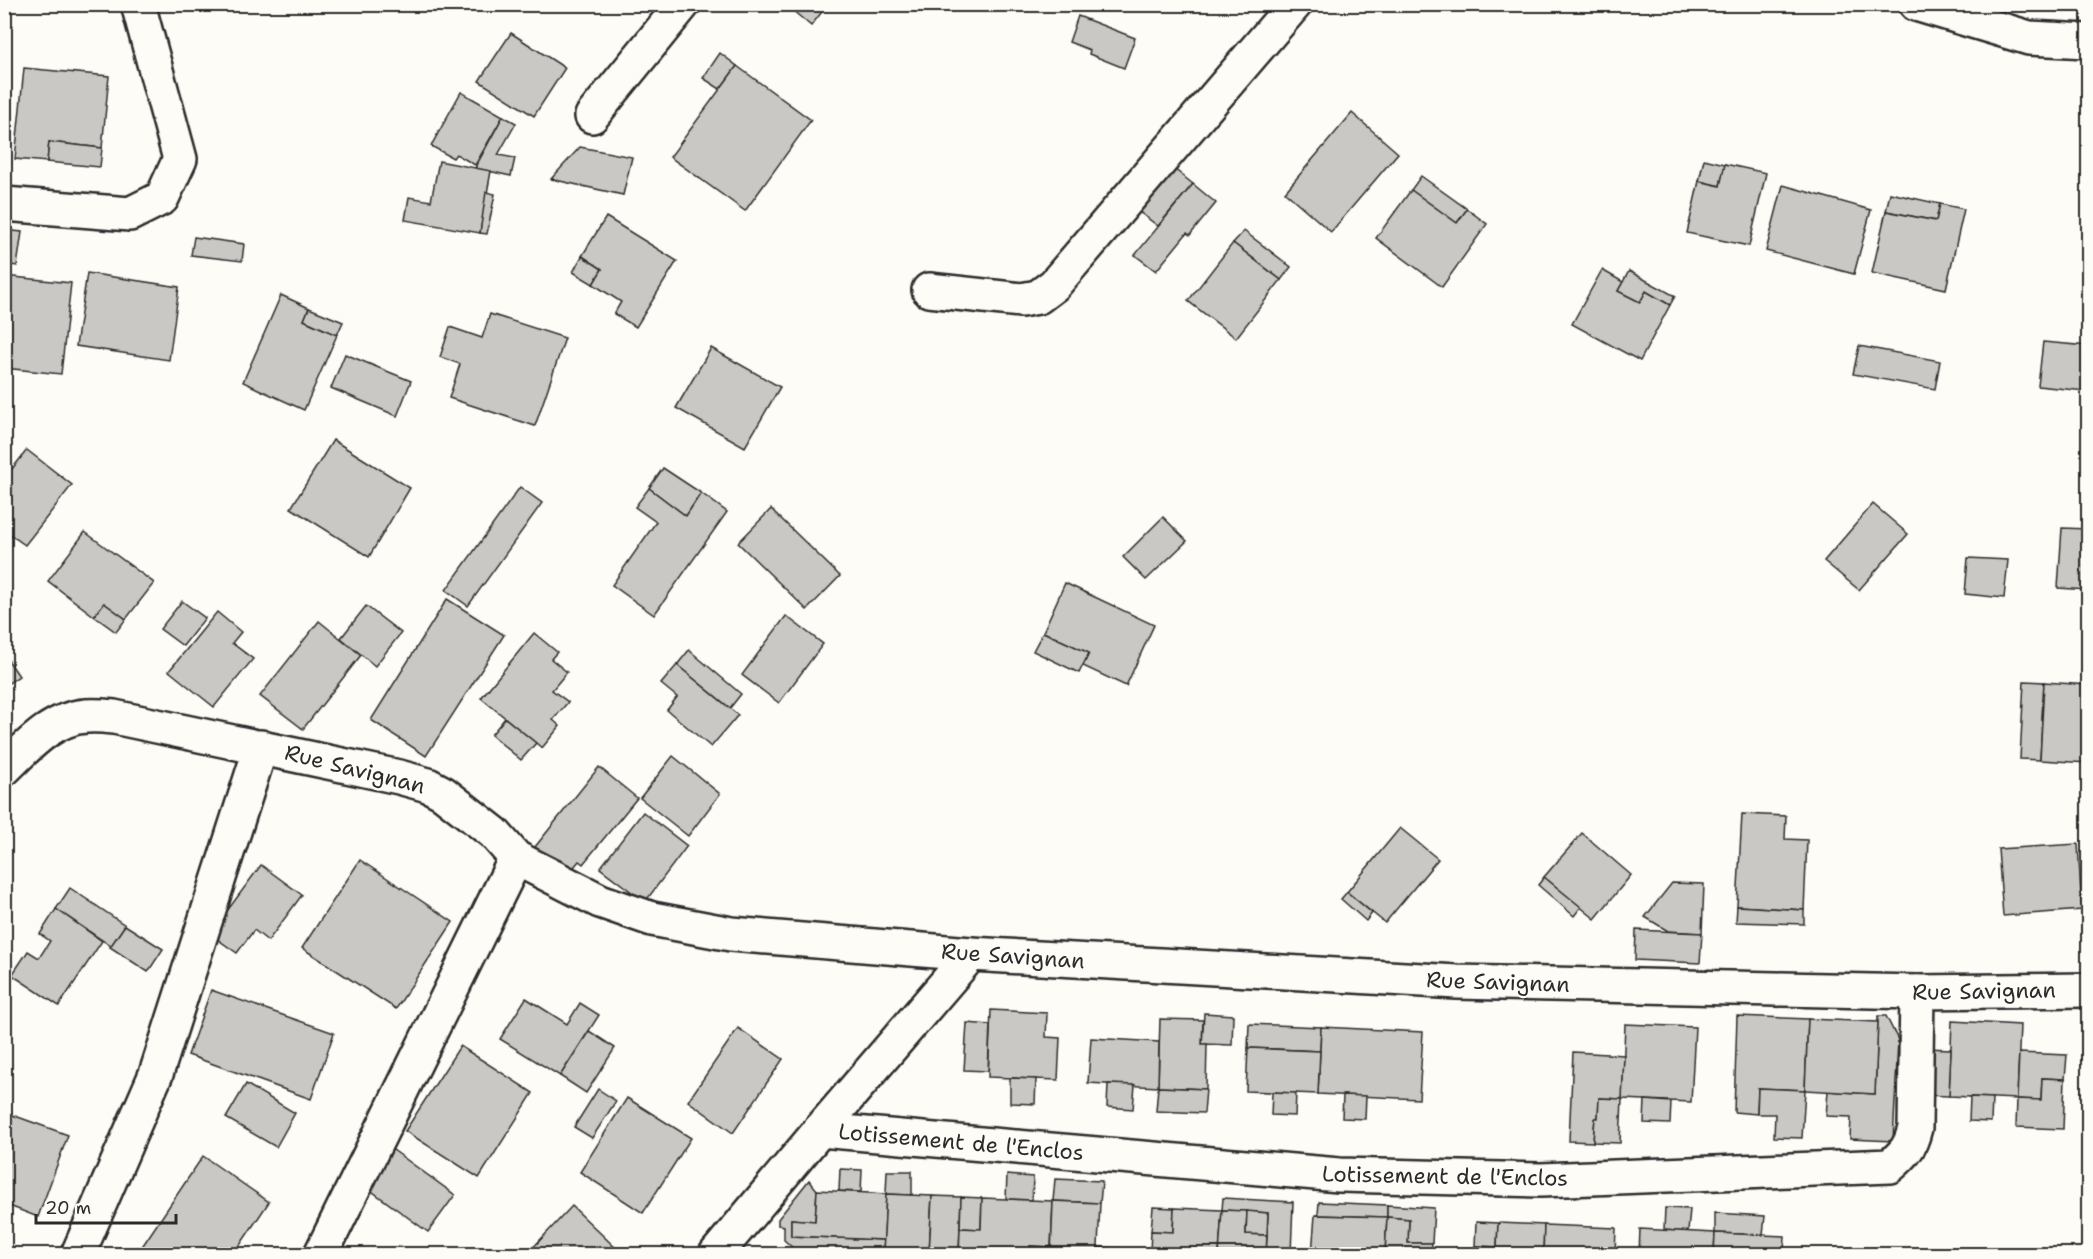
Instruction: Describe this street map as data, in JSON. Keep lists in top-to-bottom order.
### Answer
{
  "streets": {
    "street": ["Rue Savignan", "Lotissement de l'Enclos"]
  },
  "crossings": [
    ["Rue Savignan", "Lotissement de l'Enclos"]
  ],
  "scale_bar": "20 m"
}
